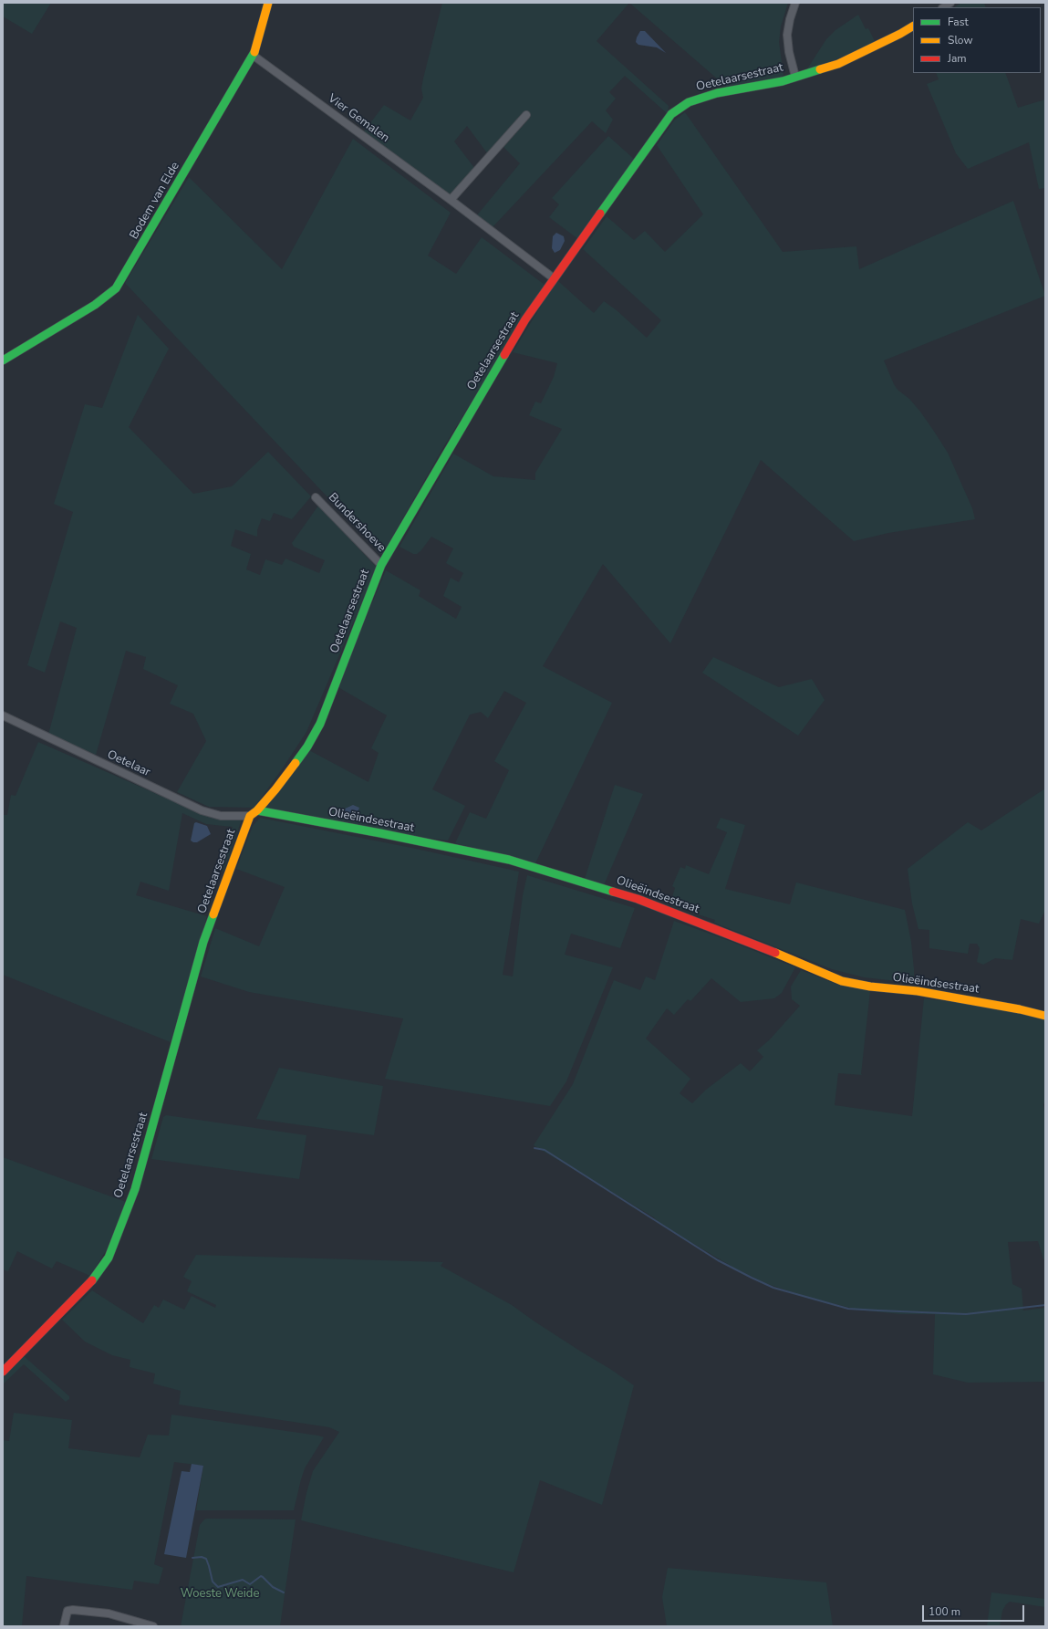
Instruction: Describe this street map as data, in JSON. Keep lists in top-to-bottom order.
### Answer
{
  "streets": {
    "street": [
      "Oetelaarsestraat",
      "Vier Gemalen",
      "Bodem van Elde",
      "Bundershoeve",
      "Oetelaar",
      "Olieëindsestraat"
    ]
  },
  "crossings": [
    ["Oetelaarsestraat", "Vier Gemalen"],
    ["Oetelaarsestraat", "Bundershoeve"],
    ["Oetelaarsestraat", "Oetelaar"],
    ["Oetelaarsestraat", "Olieëindsestraat"],
    ["Vier Gemalen", "Bodem van Elde"]
  ],
  "parks": ["Woeste Weide"],
  "legend": ["Fast", "Slow", "Jam"],
  "scale_bar": "100 m"
}
